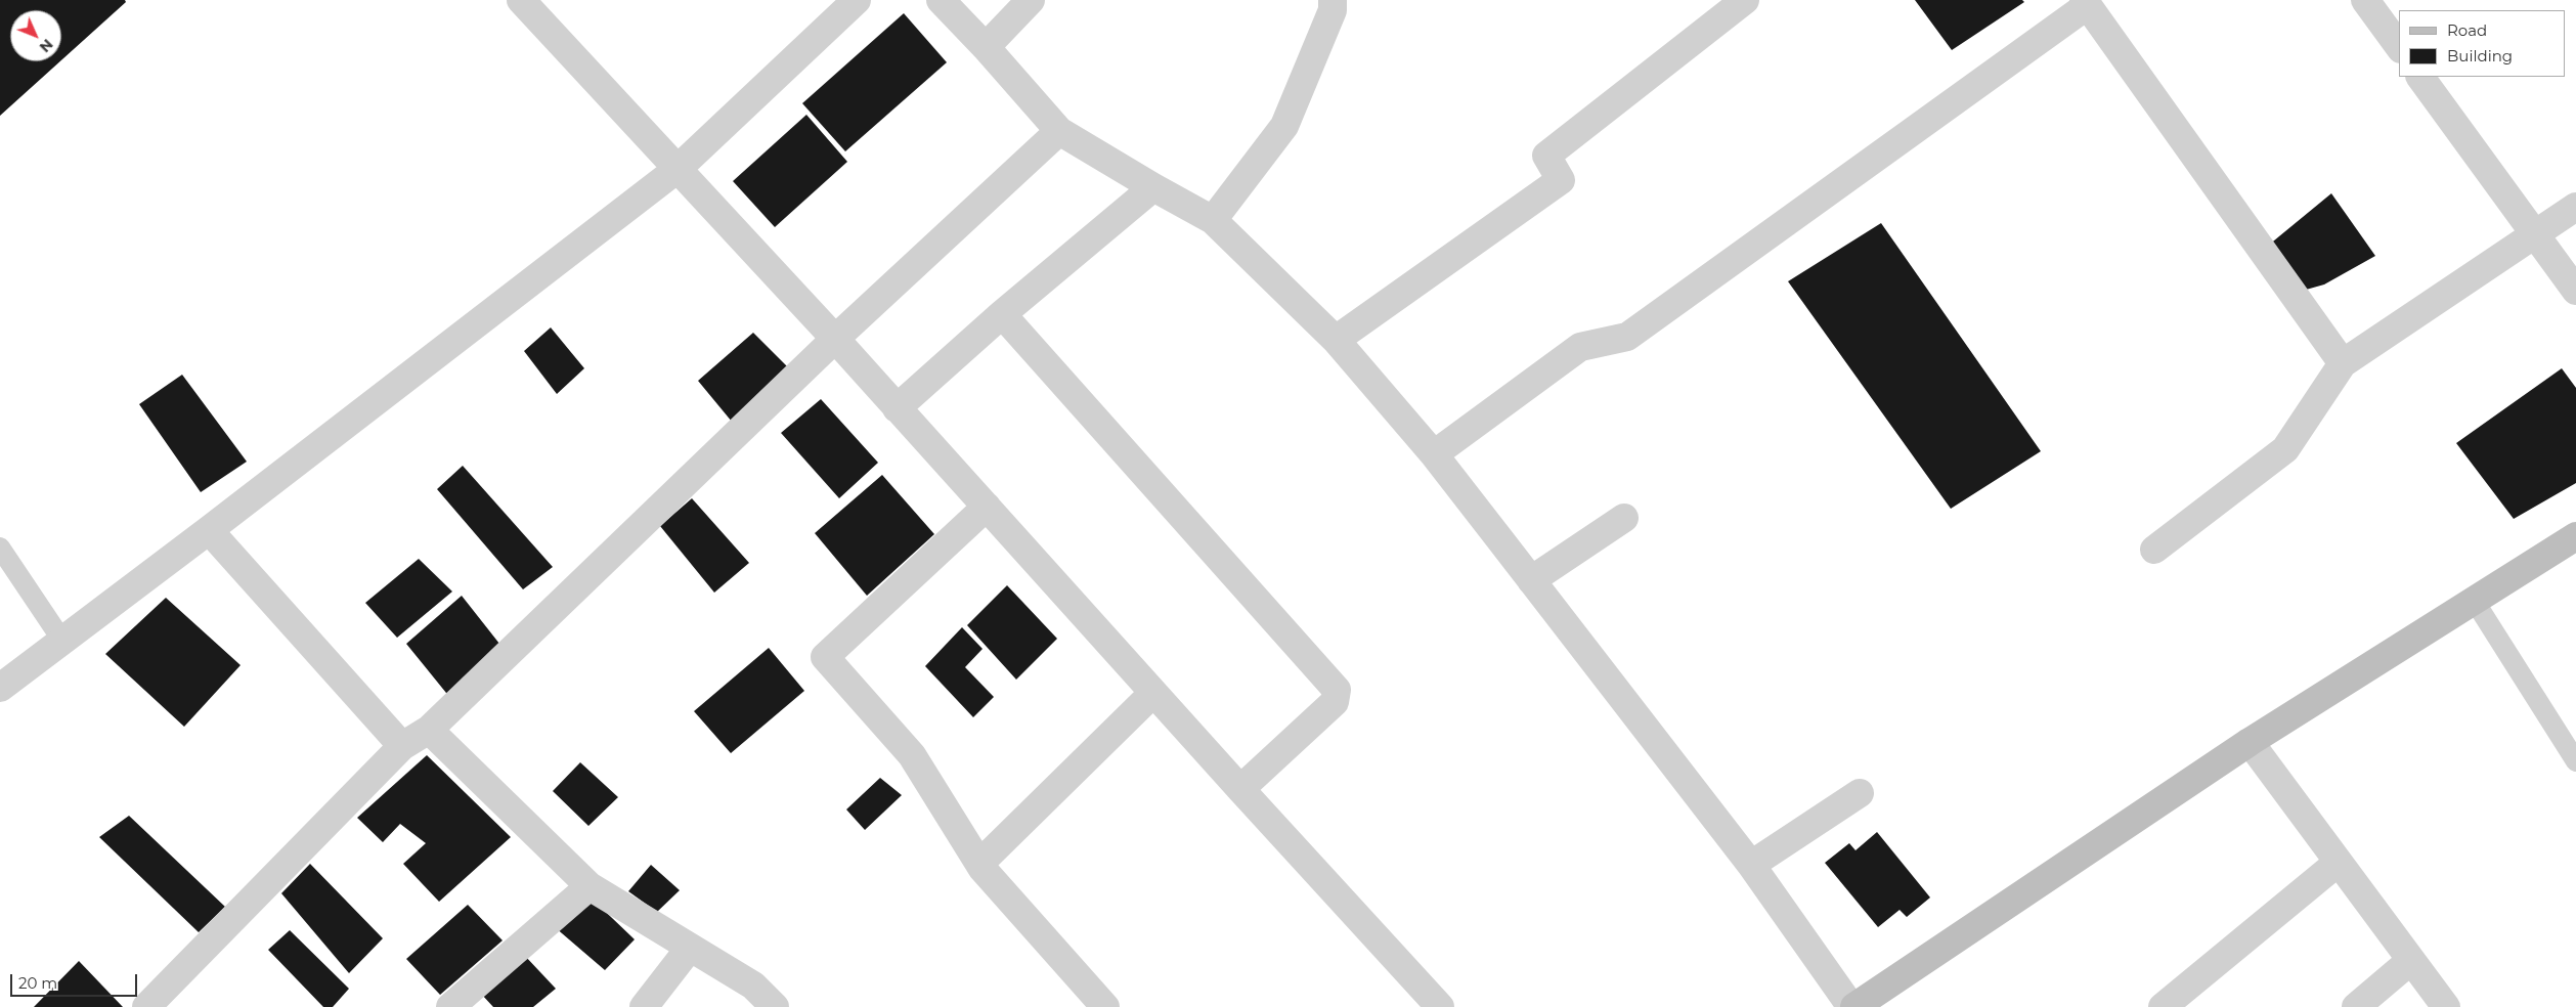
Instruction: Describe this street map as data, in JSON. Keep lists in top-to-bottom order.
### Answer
{
  "legend": ["Road", "Building"],
  "scale_bar": "20 m",
  "north": "bottom right"
}
